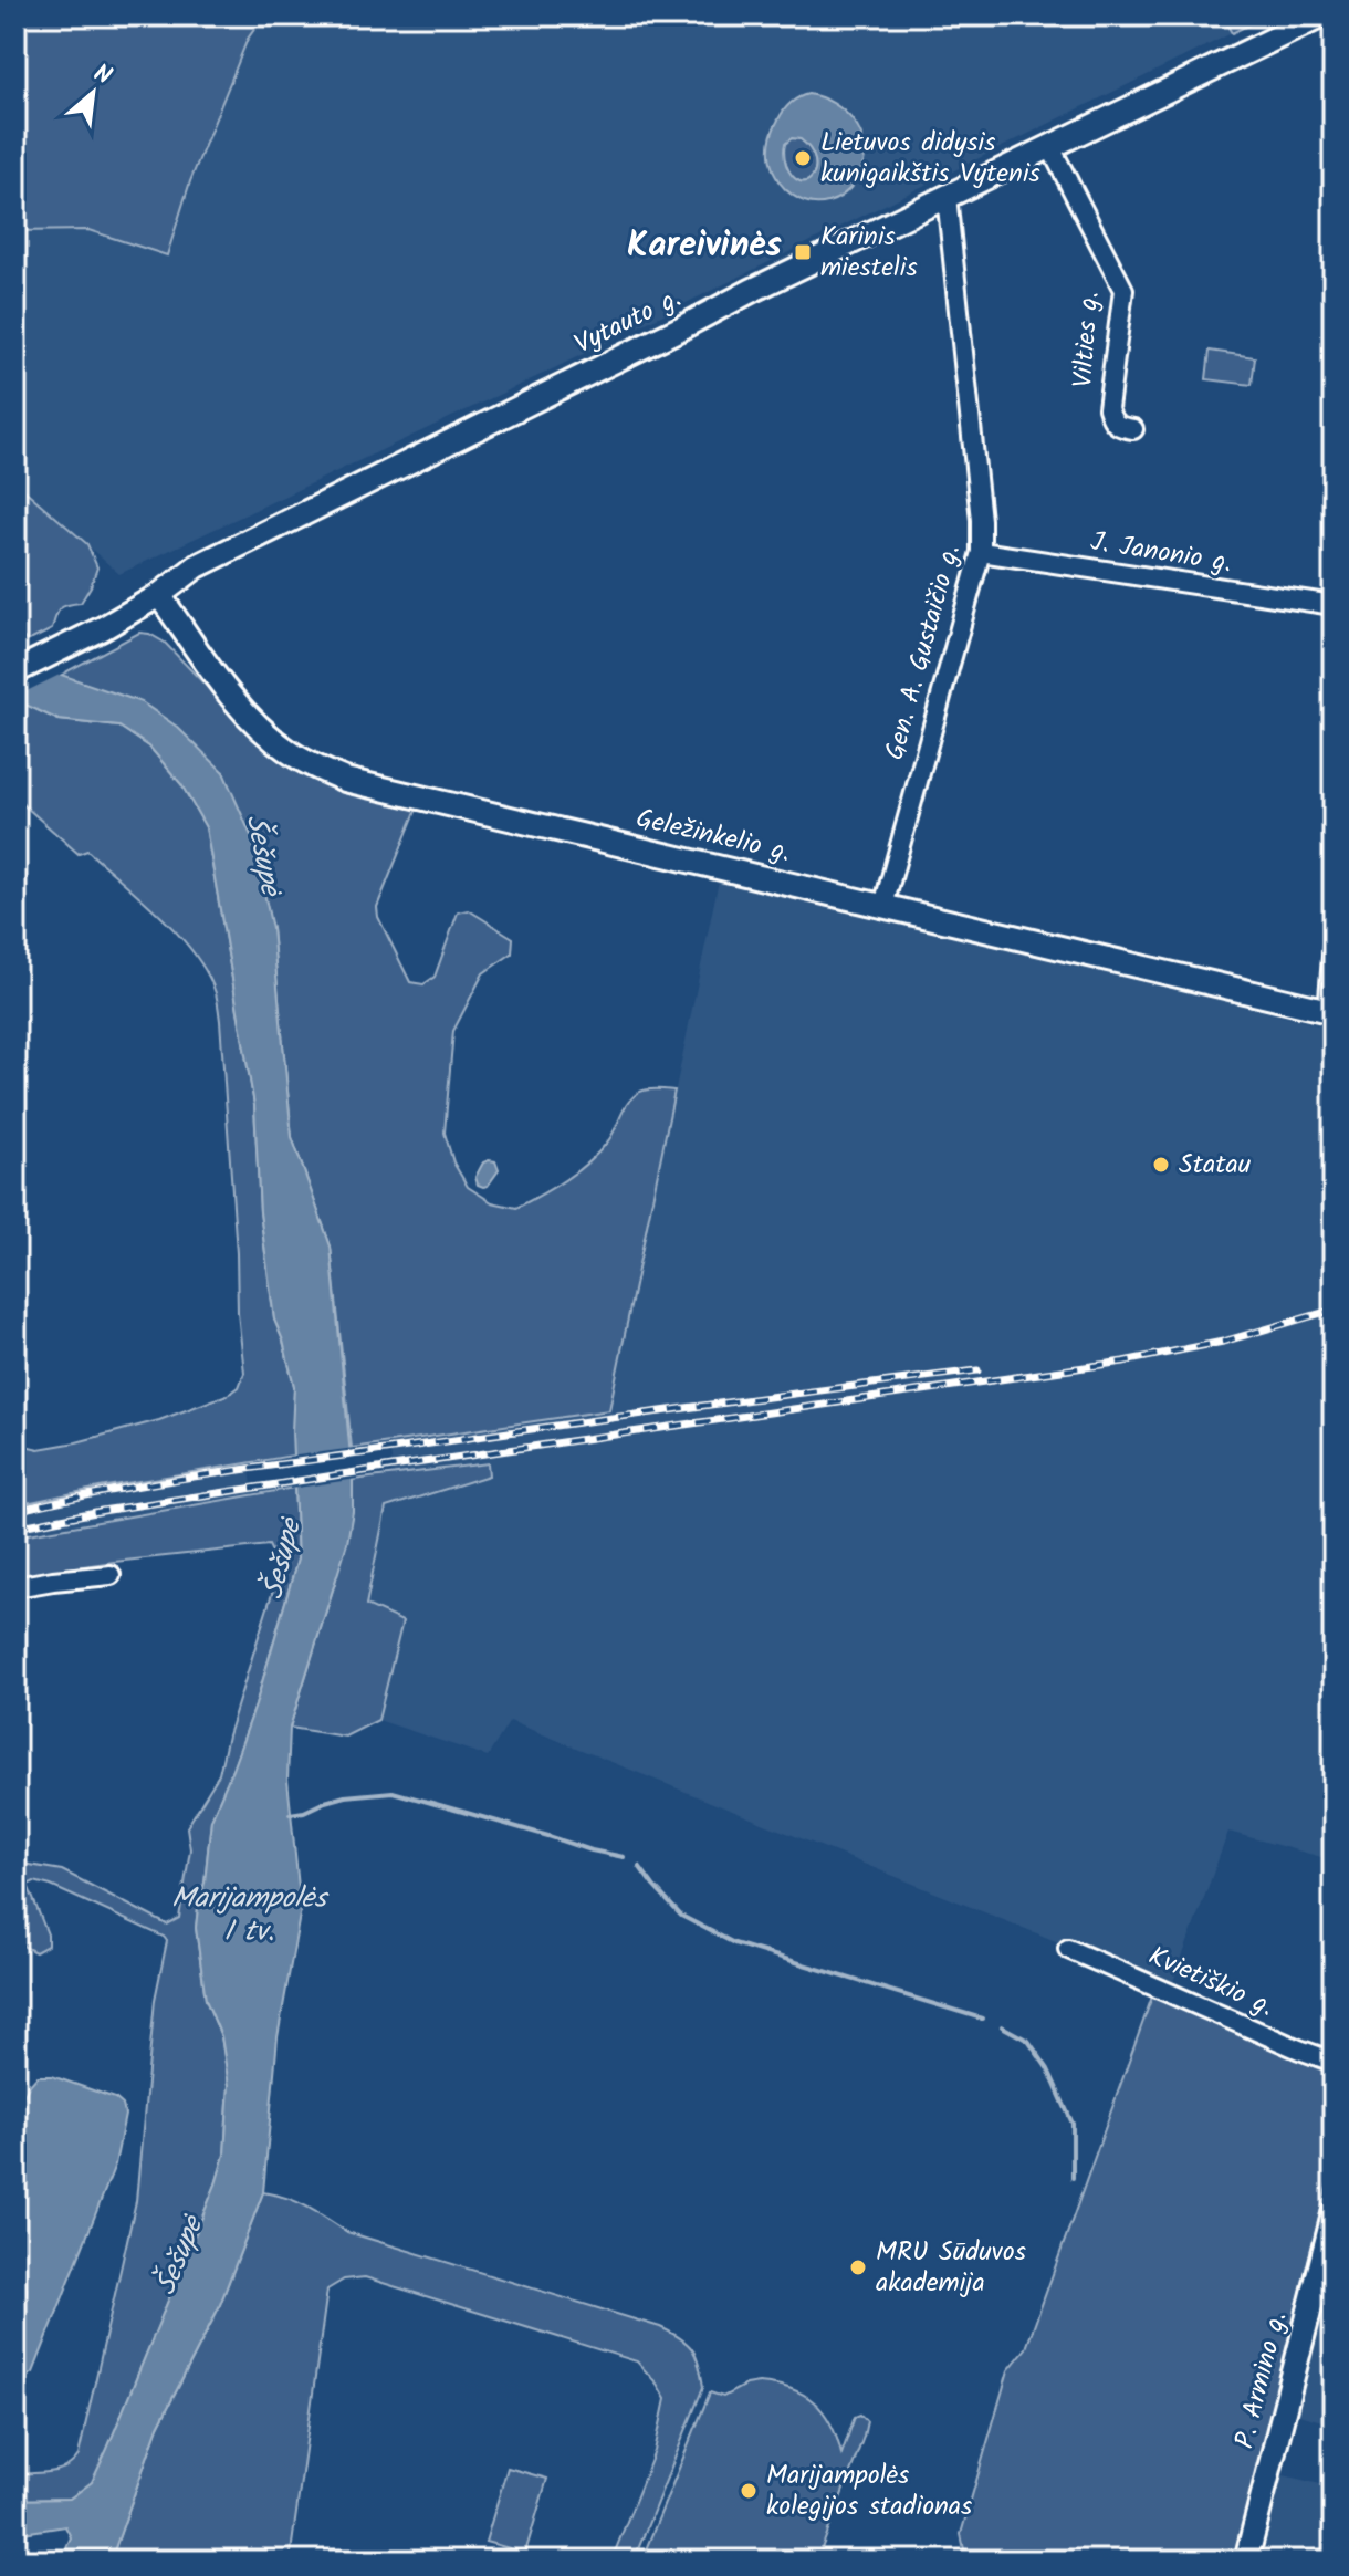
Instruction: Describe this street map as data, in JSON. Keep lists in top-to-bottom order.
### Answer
{
  "streets": {
    "main road": ["Vytauto g.", "Geležinkelio g.", "P. Armino g."],
    "street": [
      "Vilties g.",
      "J. Janonio g.",
      "Gen. A. Gustaičio g.",
      "Kvietiškio g."
    ]
  },
  "crossings": [
    ["Vytauto g.", "Vilties g."],
    ["Vytauto g.", "Gen. A. Gustaičio g."],
    ["Vytauto g.", "Geležinkelio g."],
    ["J. Janonio g.", "Gen. A. Gustaičio g."],
    ["Gen. A. Gustaičio g.", "Geležinkelio g."]
  ],
  "districts": ["Kareivinės"],
  "water": ["Šešupė", "Marijampolės I tv."],
  "places": {
    "other": [
      "Lietuvos didysis kunigaikštis Vytenis",
      "Statau",
      "MRU Sūduvos akademija",
      "Marijampolės kolegijos stadionas"
    ],
    "transit": ["Karinis miestelis"]
  },
  "north": "top right"
}
